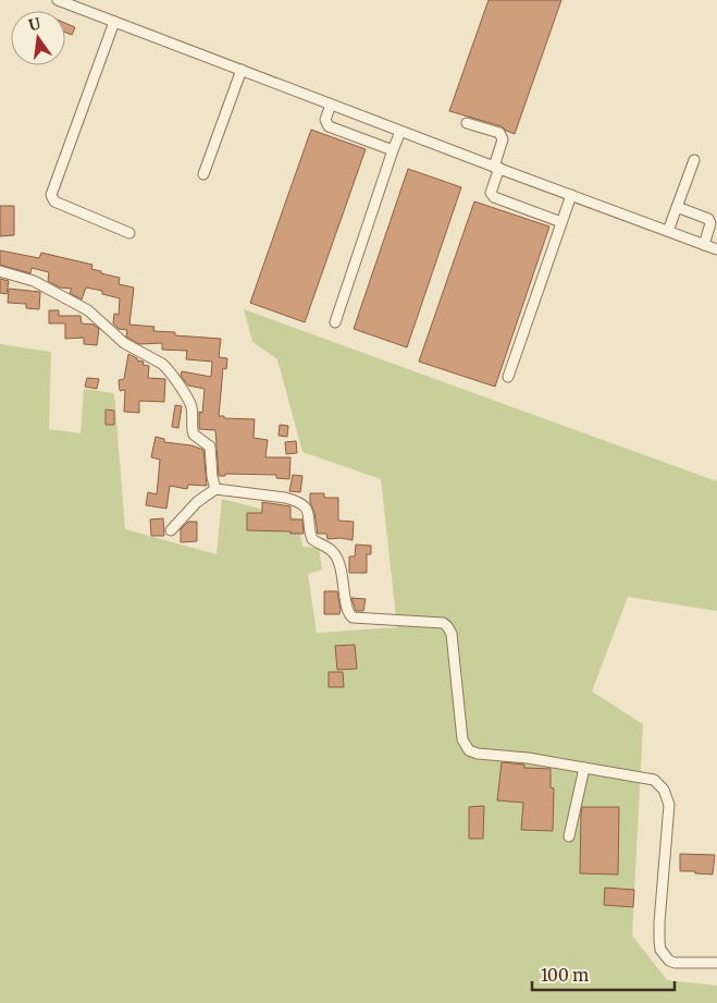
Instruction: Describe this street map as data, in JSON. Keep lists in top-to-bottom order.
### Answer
{
  "scale_bar": "100 m",
  "north": "top"
}
